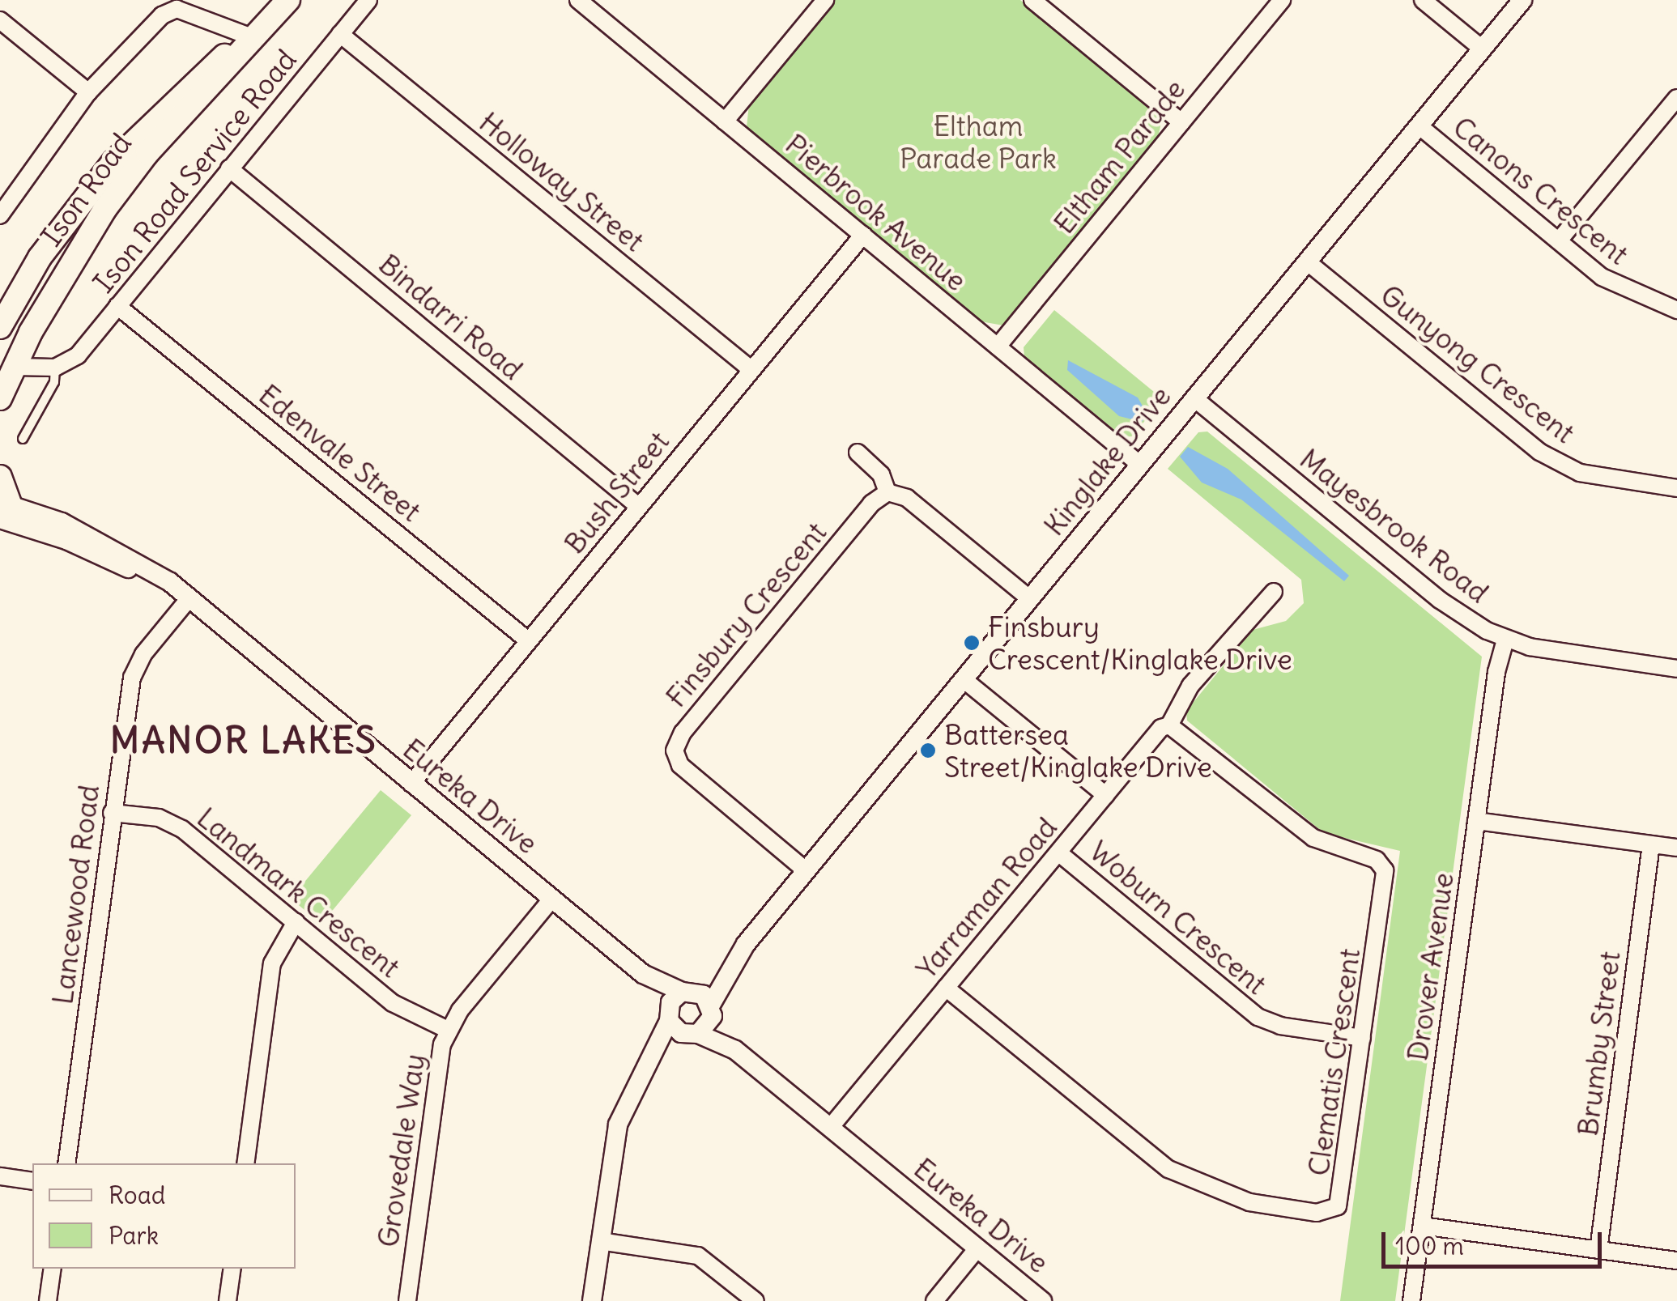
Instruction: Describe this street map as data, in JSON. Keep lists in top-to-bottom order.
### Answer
{
  "streets": {
    "main road": ["Ison Road"],
    "street": [
      "Eltham Parade",
      "Ison Road Service Road",
      "Holloway Street",
      "Canons Crescent",
      "Pierbrook Avenue",
      "Bindarri Road",
      "Gunyong Crescent",
      "Edenvale Street",
      "Kinglake Drive",
      "Bush Street",
      "Mayesbrook Road",
      "Finsbury Crescent",
      "Eureka Drive",
      "Landmark Crescent",
      "Lancewood Road",
      "Yarraman Road",
      "Woburn Crescent",
      "Drover Avenue",
      "Brumby Street",
      "Clematis Crescent",
      "Grovedale Way"
    ]
  },
  "crossings": [
    ["Eltham Parade", "Pierbrook Avenue"],
    ["Ison Road Service Road", "Holloway Street"],
    ["Ison Road Service Road", "Ison Road"],
    ["Ison Road Service Road", "Bindarri Road"],
    ["Ison Road Service Road", "Edenvale Street"],
    ["Holloway Street", "Bush Street"],
    ["Canons Crescent", "Kinglake Drive"],
    ["Pierbrook Avenue", "Kinglake Drive"],
    ["Pierbrook Avenue", "Bush Street"],
    ["Bindarri Road", "Bush Street"],
    ["Gunyong Crescent", "Kinglake Drive"],
    ["Edenvale Street", "Bush Street"],
    ["Kinglake Drive", "Mayesbrook Road"],
    ["Kinglake Drive", "Finsbury Crescent"],
    ["Kinglake Drive", "Eureka Drive"],
    ["Bush Street", "Eureka Drive"],
    ["Mayesbrook Road", "Drover Avenue"],
    ["Eureka Drive", "Lancewood Road"],
    ["Eureka Drive", "Yarraman Road"],
    ["Eureka Drive", "Grovedale Way"],
    ["Landmark Crescent", "Lancewood Road"],
    ["Landmark Crescent", "Grovedale Way"],
    ["Yarraman Road", "Woburn Crescent"],
    ["Yarraman Road", "Clematis Crescent"],
    ["Woburn Crescent", "Clematis Crescent"]
  ],
  "districts": ["MANOR LAKES"],
  "parks": ["Eltham Parade Park"],
  "places": ["Finsbury Crescent/Kinglake Drive", "Battersea Street/Kinglake Drive"],
  "legend": ["Road", "Park"],
  "scale_bar": "100 m"
}
